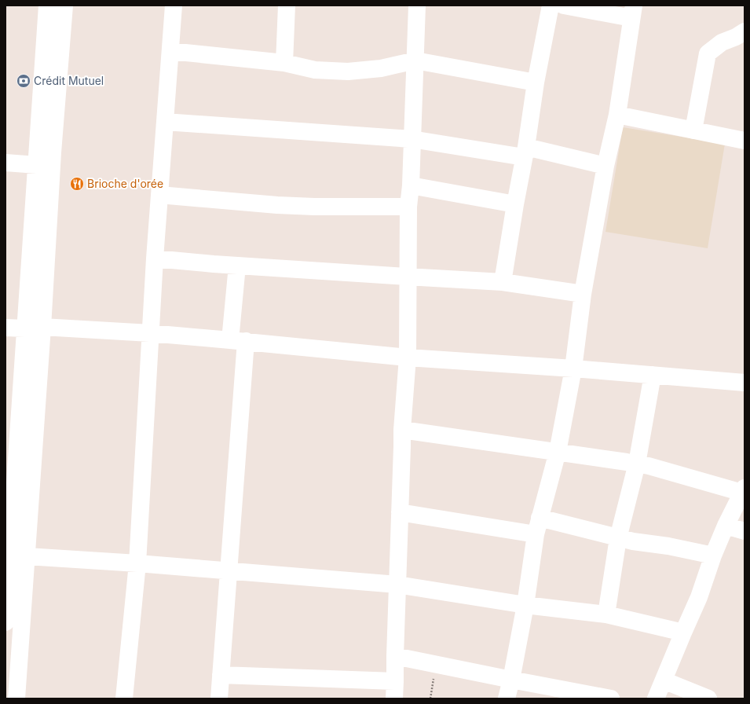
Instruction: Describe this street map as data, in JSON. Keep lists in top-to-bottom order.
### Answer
{
  "places": {
    "bank": ["Crédit Mutuel"],
    "restaurant": ["Brioche d'orée"]
  }
}
